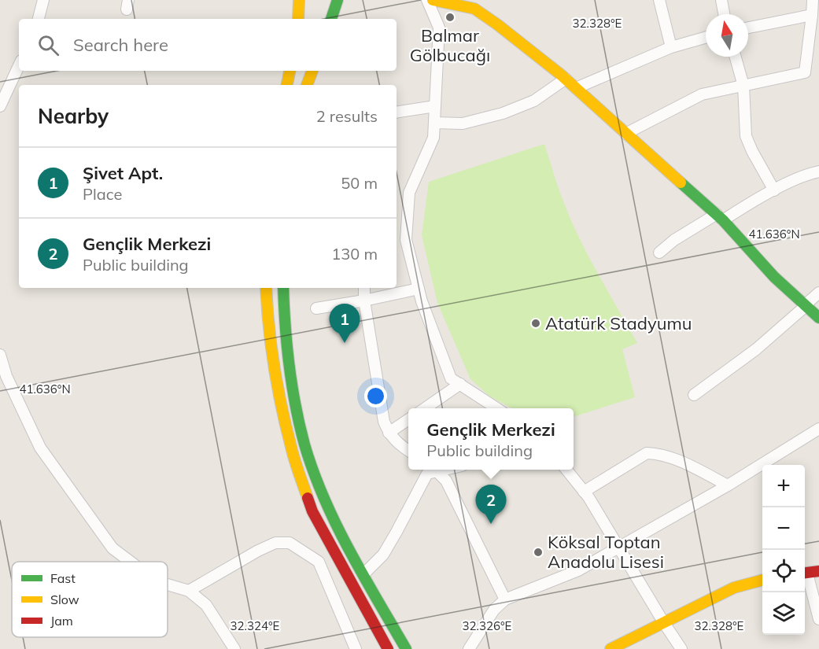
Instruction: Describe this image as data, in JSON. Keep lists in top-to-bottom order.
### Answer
{
  "places": ["Balmar Gölbucağı", "Atatürk Stadyumu", "Köksal Toptan Anadolu Lisesi"],
  "legend": ["Fast", "Slow", "Jam"],
  "north": "top",
  "page": {
    "search": "Search here",
    "heading": ["Nearby", "2 results"],
    "list": [
      {
        "mark": "1",
        "name": "Şivet Apt.",
        "note": "Place",
        "value": "50 m"
      },
      {
        "mark": "2",
        "name": "Gençlik Merkezi",
        "note": "Public building",
        "value": "130 m"
      }
    ],
    "pins": ["1", "2"],
    "popup": ["Gençlik Merkezi", "Public building"],
    "map_buttons": ["+", "−"]
  },
  "coordinates": [
    "32.328°E",
    "41.636°N",
    "32.324°E",
    "32.326°E"
  ]
}
